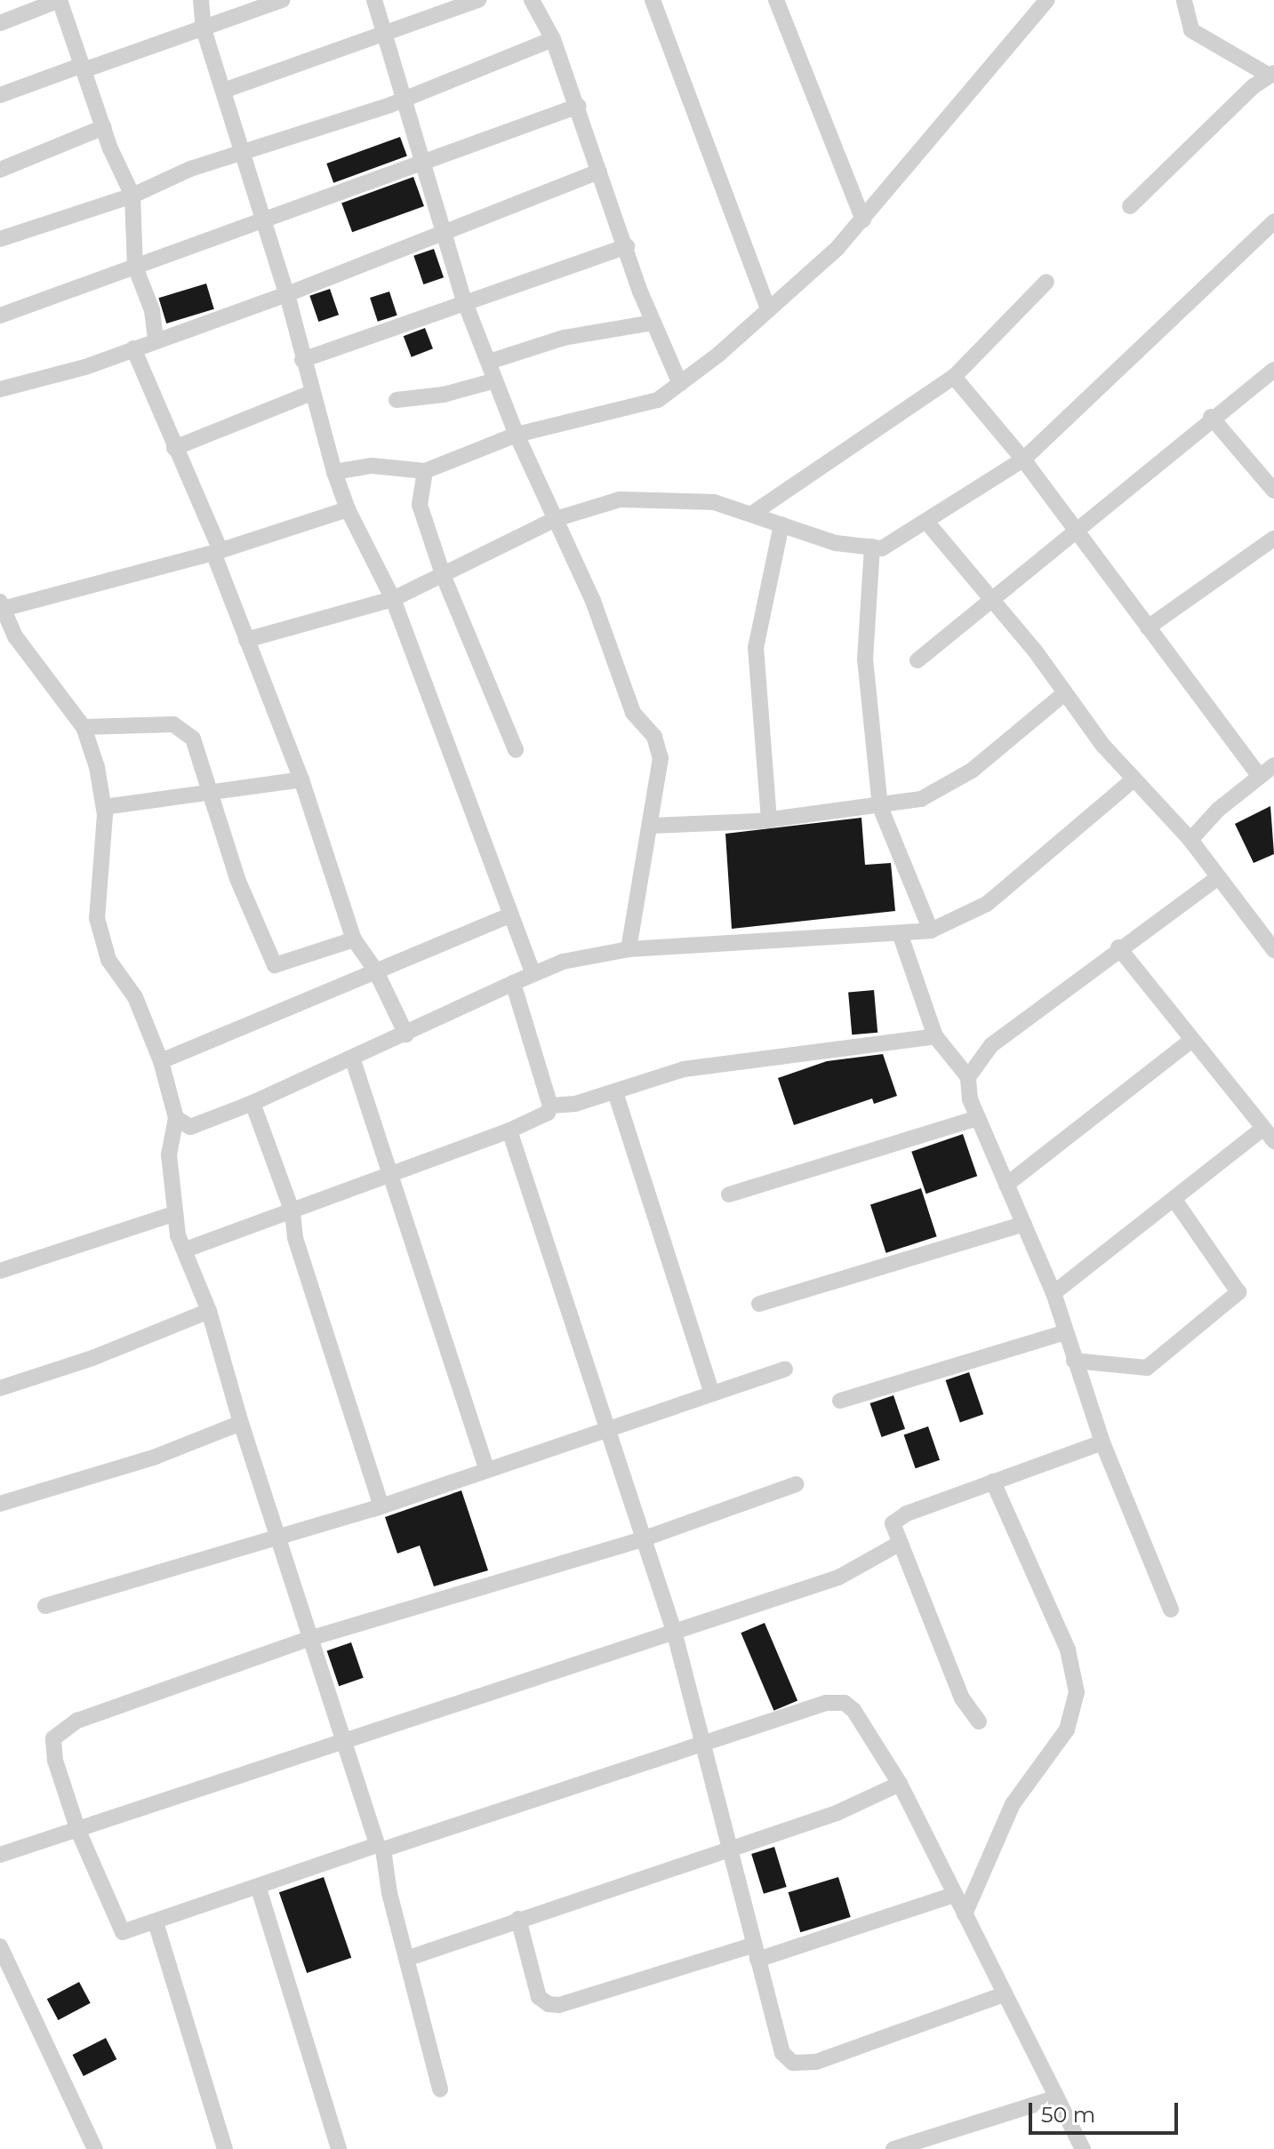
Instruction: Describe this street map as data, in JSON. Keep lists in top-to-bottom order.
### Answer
{
  "scale_bar": "50 m"
}
